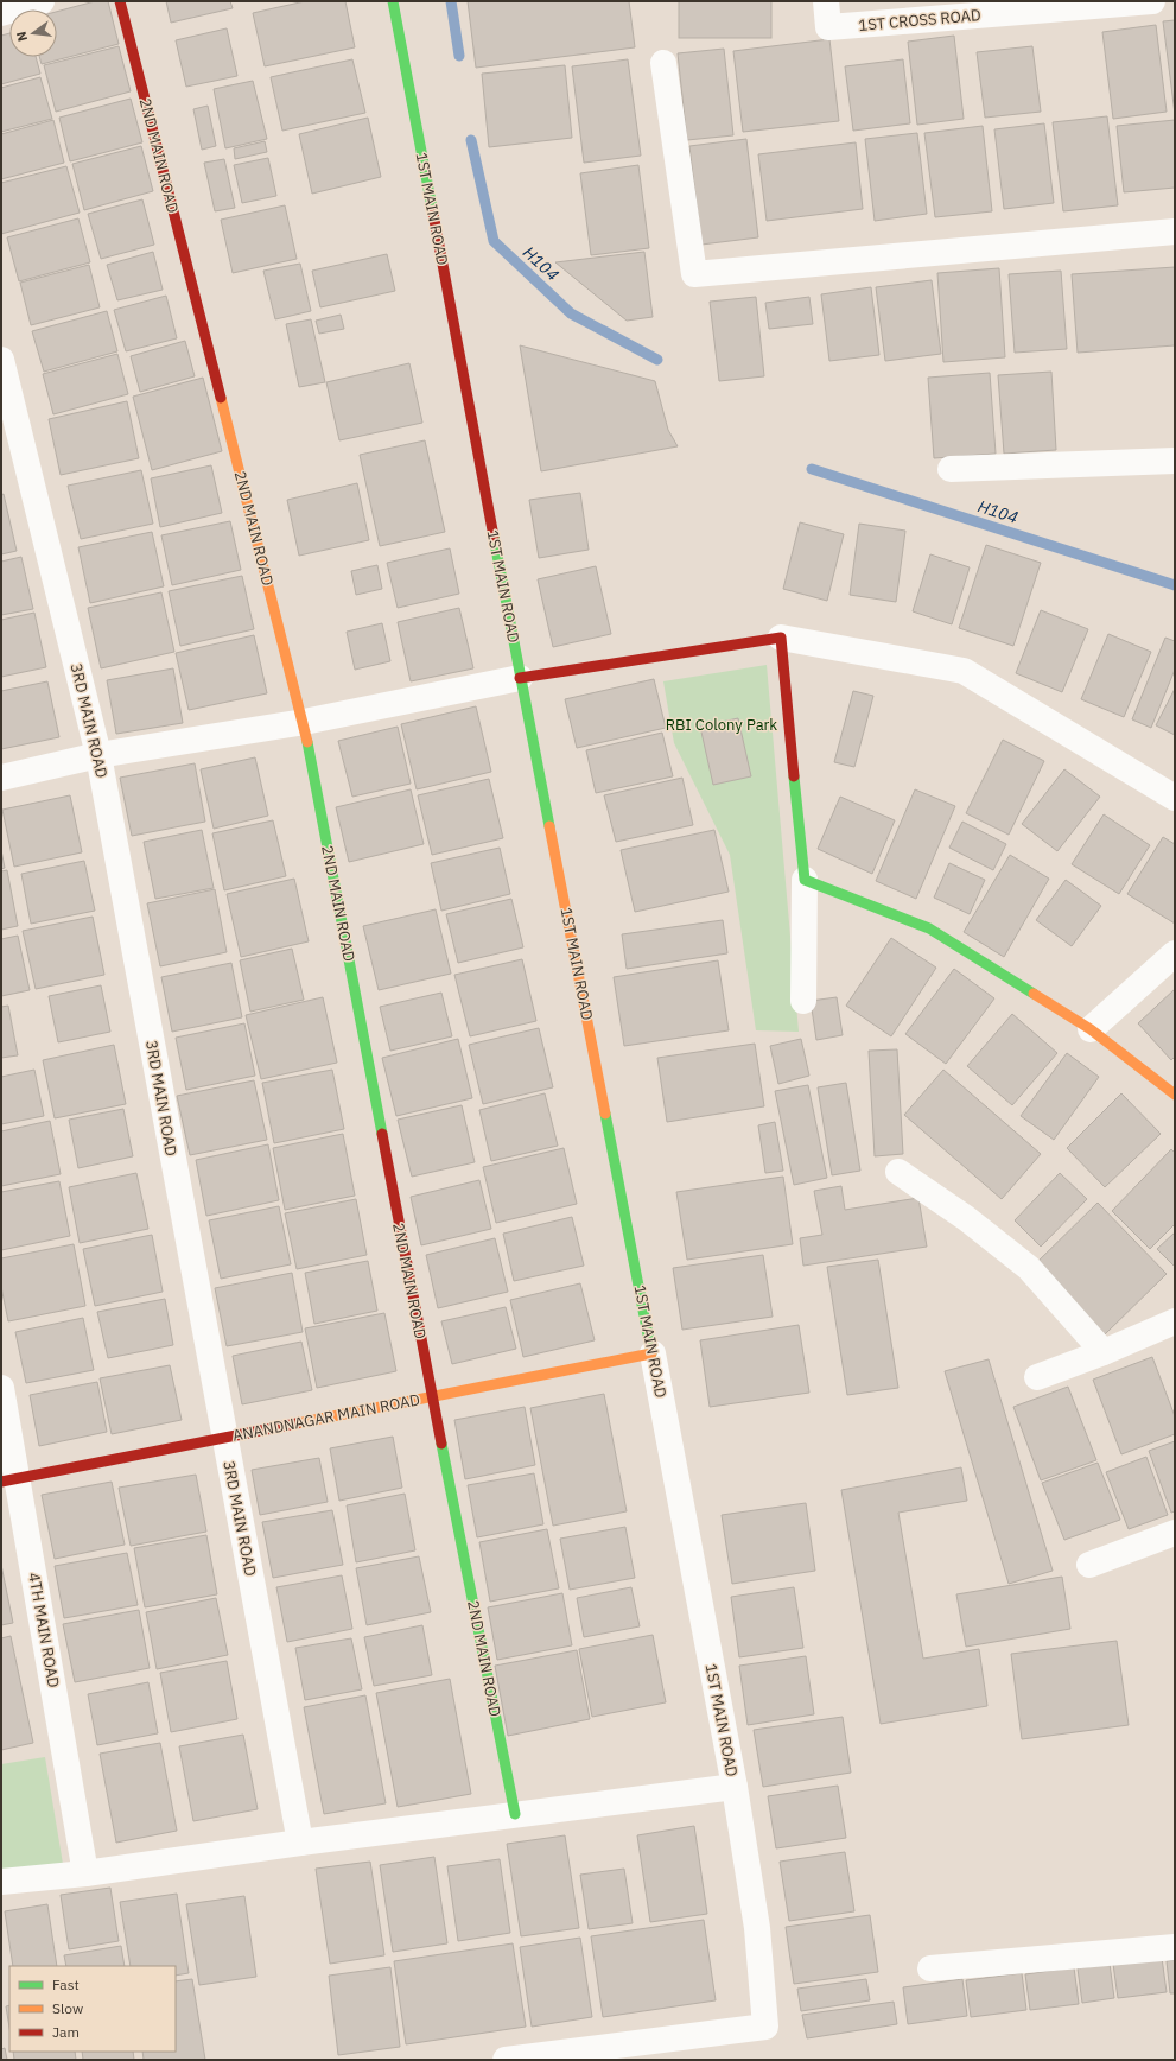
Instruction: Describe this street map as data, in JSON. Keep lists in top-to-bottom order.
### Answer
{
  "streets": {
    "street": [
      "1ST CROSS ROAD",
      "2ND MAIN ROAD",
      "1ST MAIN ROAD",
      "3RD MAIN ROAD",
      "ANANDNAGAR MAIN ROAD",
      "4TH MAIN ROAD"
    ]
  },
  "crossings": [
    ["2ND MAIN ROAD", "ANANDNAGAR MAIN ROAD"],
    ["1ST MAIN ROAD", "ANANDNAGAR MAIN ROAD"],
    ["3RD MAIN ROAD", "ANANDNAGAR MAIN ROAD"],
    ["ANANDNAGAR MAIN ROAD", "4TH MAIN ROAD"]
  ],
  "water": ["H104"],
  "parks": ["RBI Colony Park"],
  "legend": ["Fast", "Slow", "Jam"],
  "north": "left"
}
